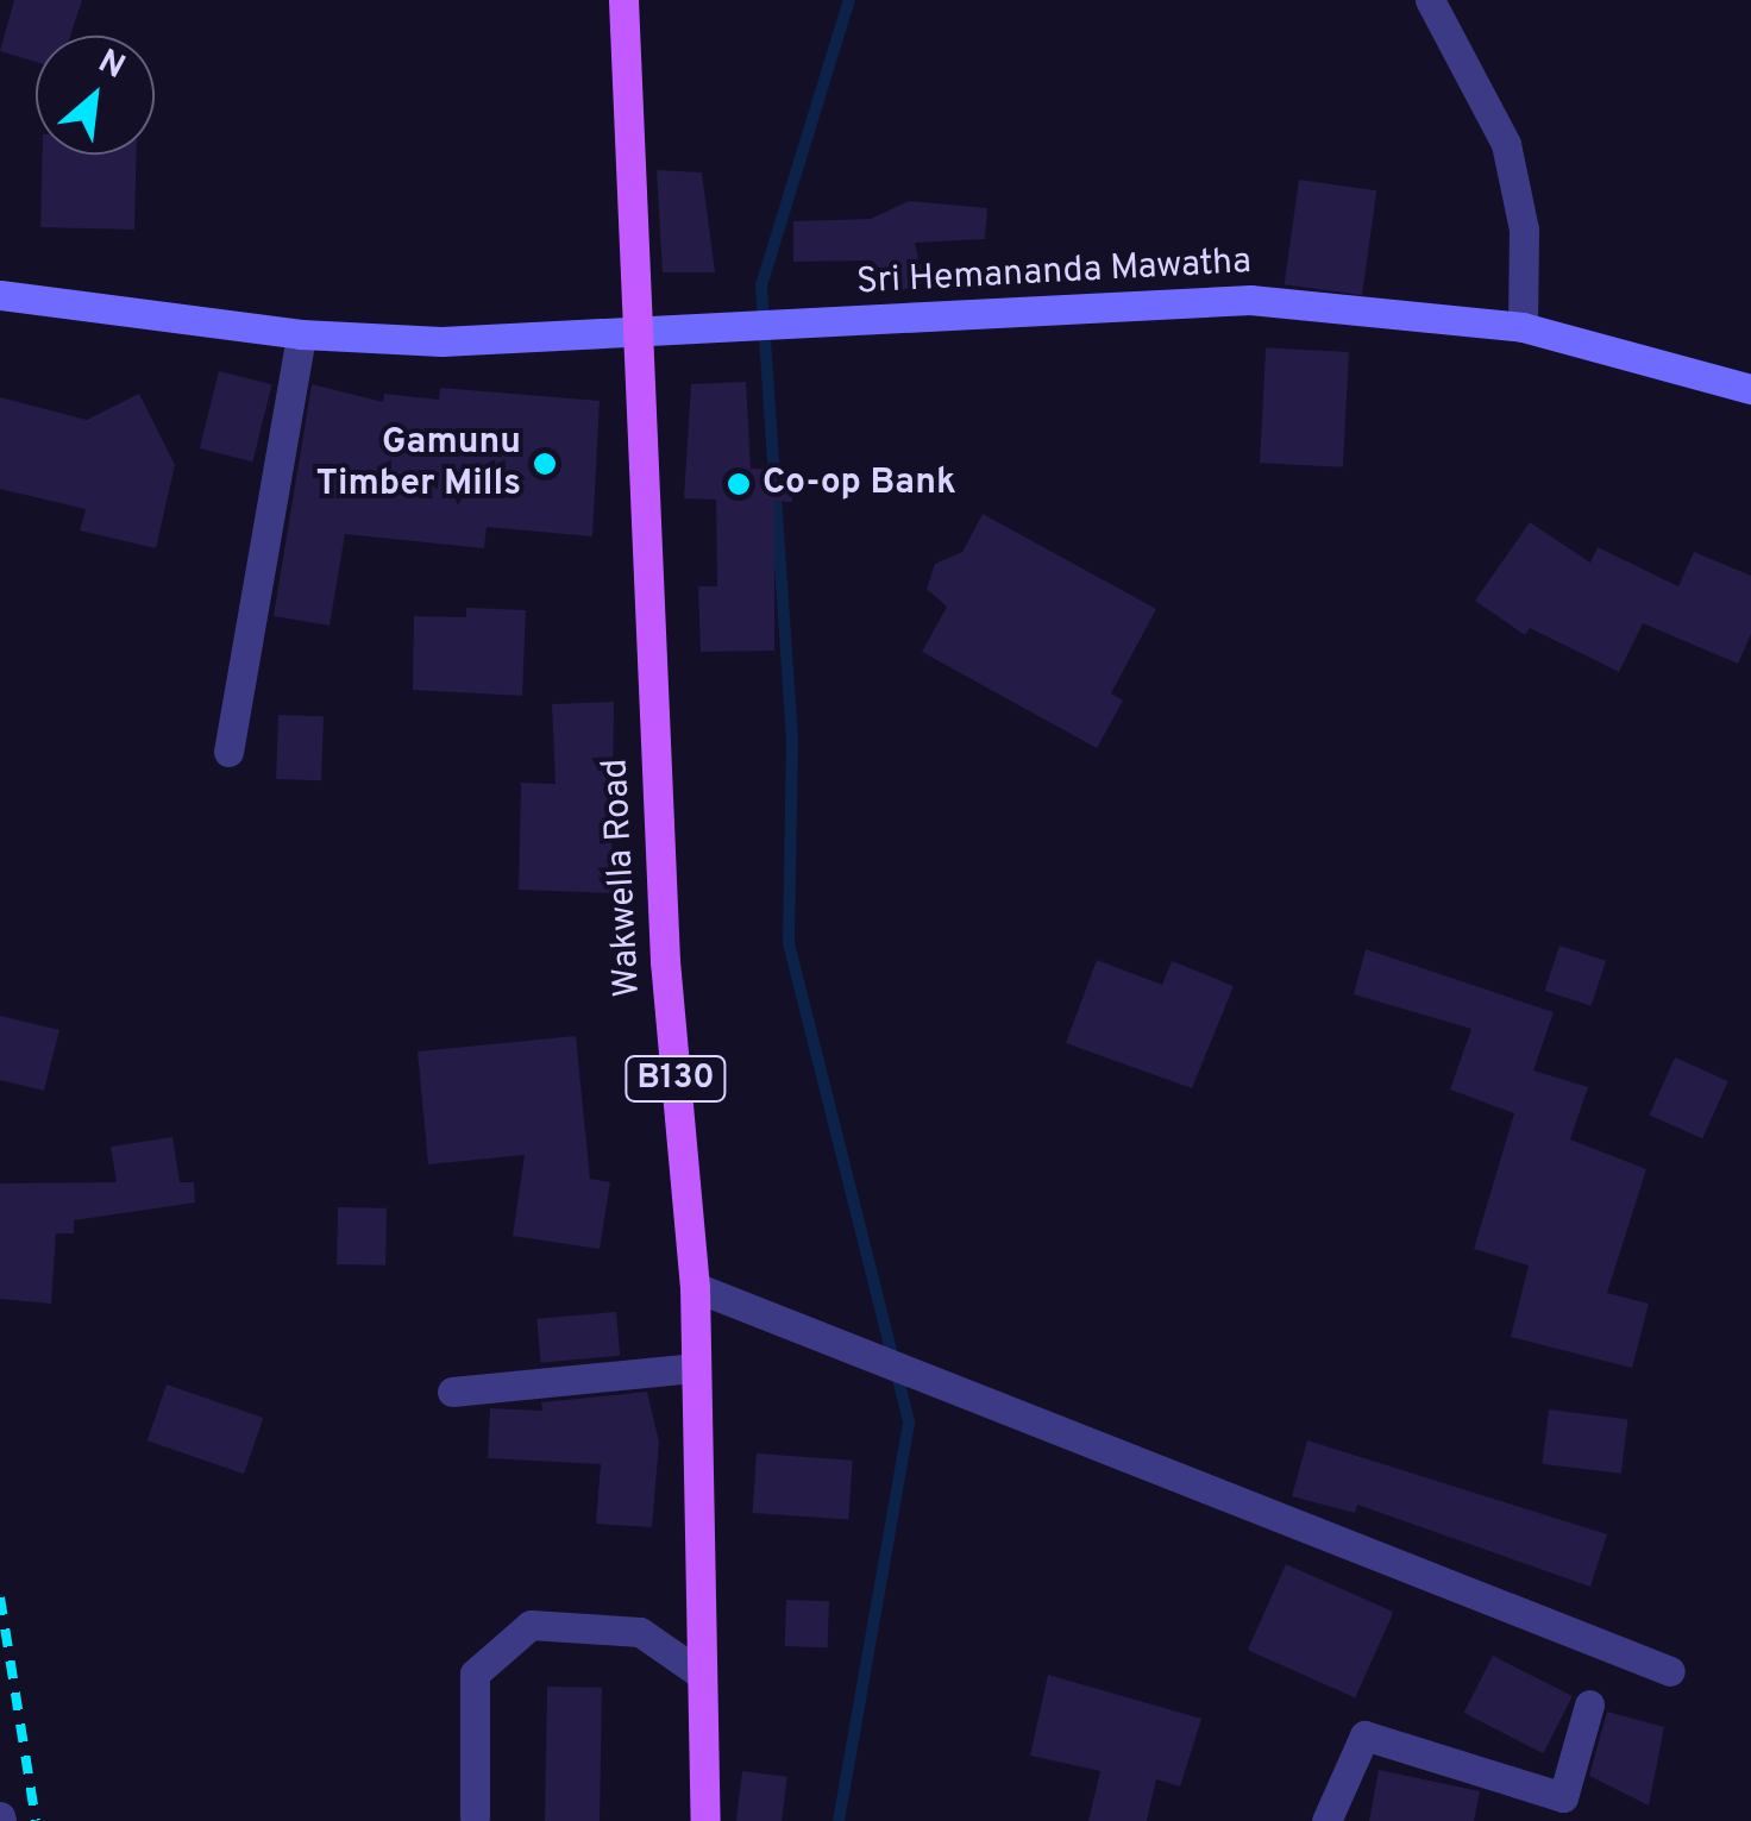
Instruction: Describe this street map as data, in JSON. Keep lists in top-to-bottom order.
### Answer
{
  "streets": {
    "main road": ["Sri Hemananda Mawatha", "Wakwella Road", "B130"]
  },
  "crossings": [
    ["Sri Hemananda Mawatha", "Wakwella Road"]
  ],
  "places": ["Gamunu Timber Mills", "Co-op Bank"],
  "north": "top right"
}
